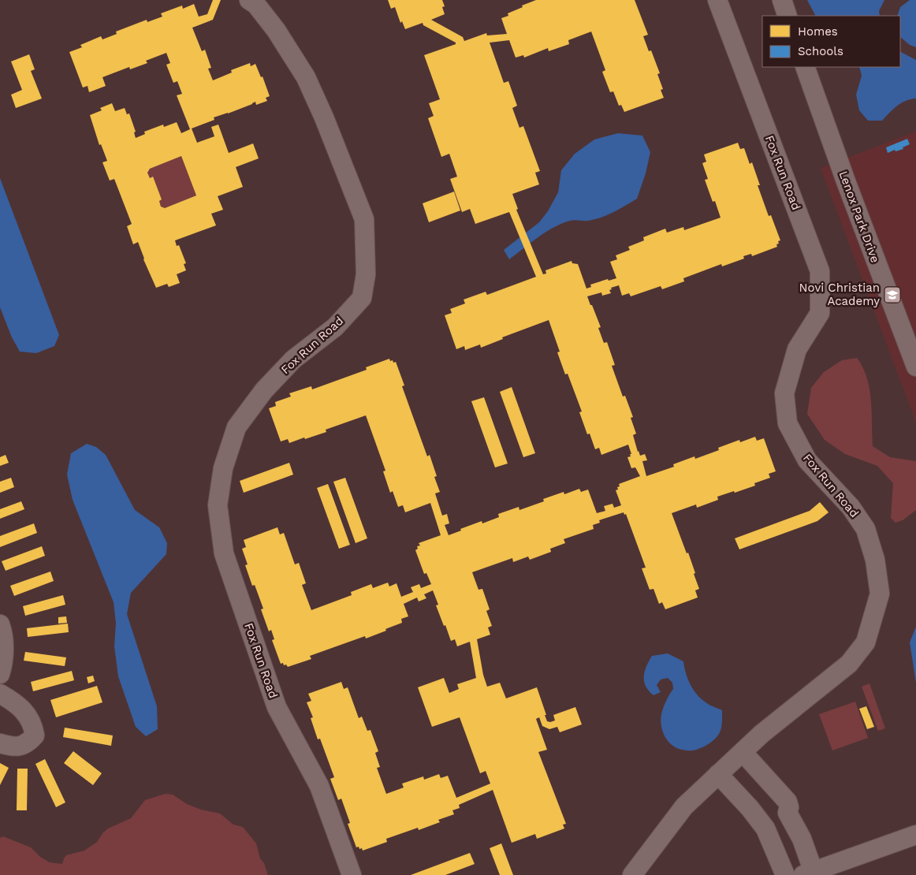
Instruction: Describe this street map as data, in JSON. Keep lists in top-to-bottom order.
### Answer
{
  "streets": {
    "street": ["Fox Run Road", "Lenox Park Drive"]
  },
  "places": {
    "school or university": ["Novi Christian Academy"]
  },
  "legend": ["Homes", "Schools"]
}
